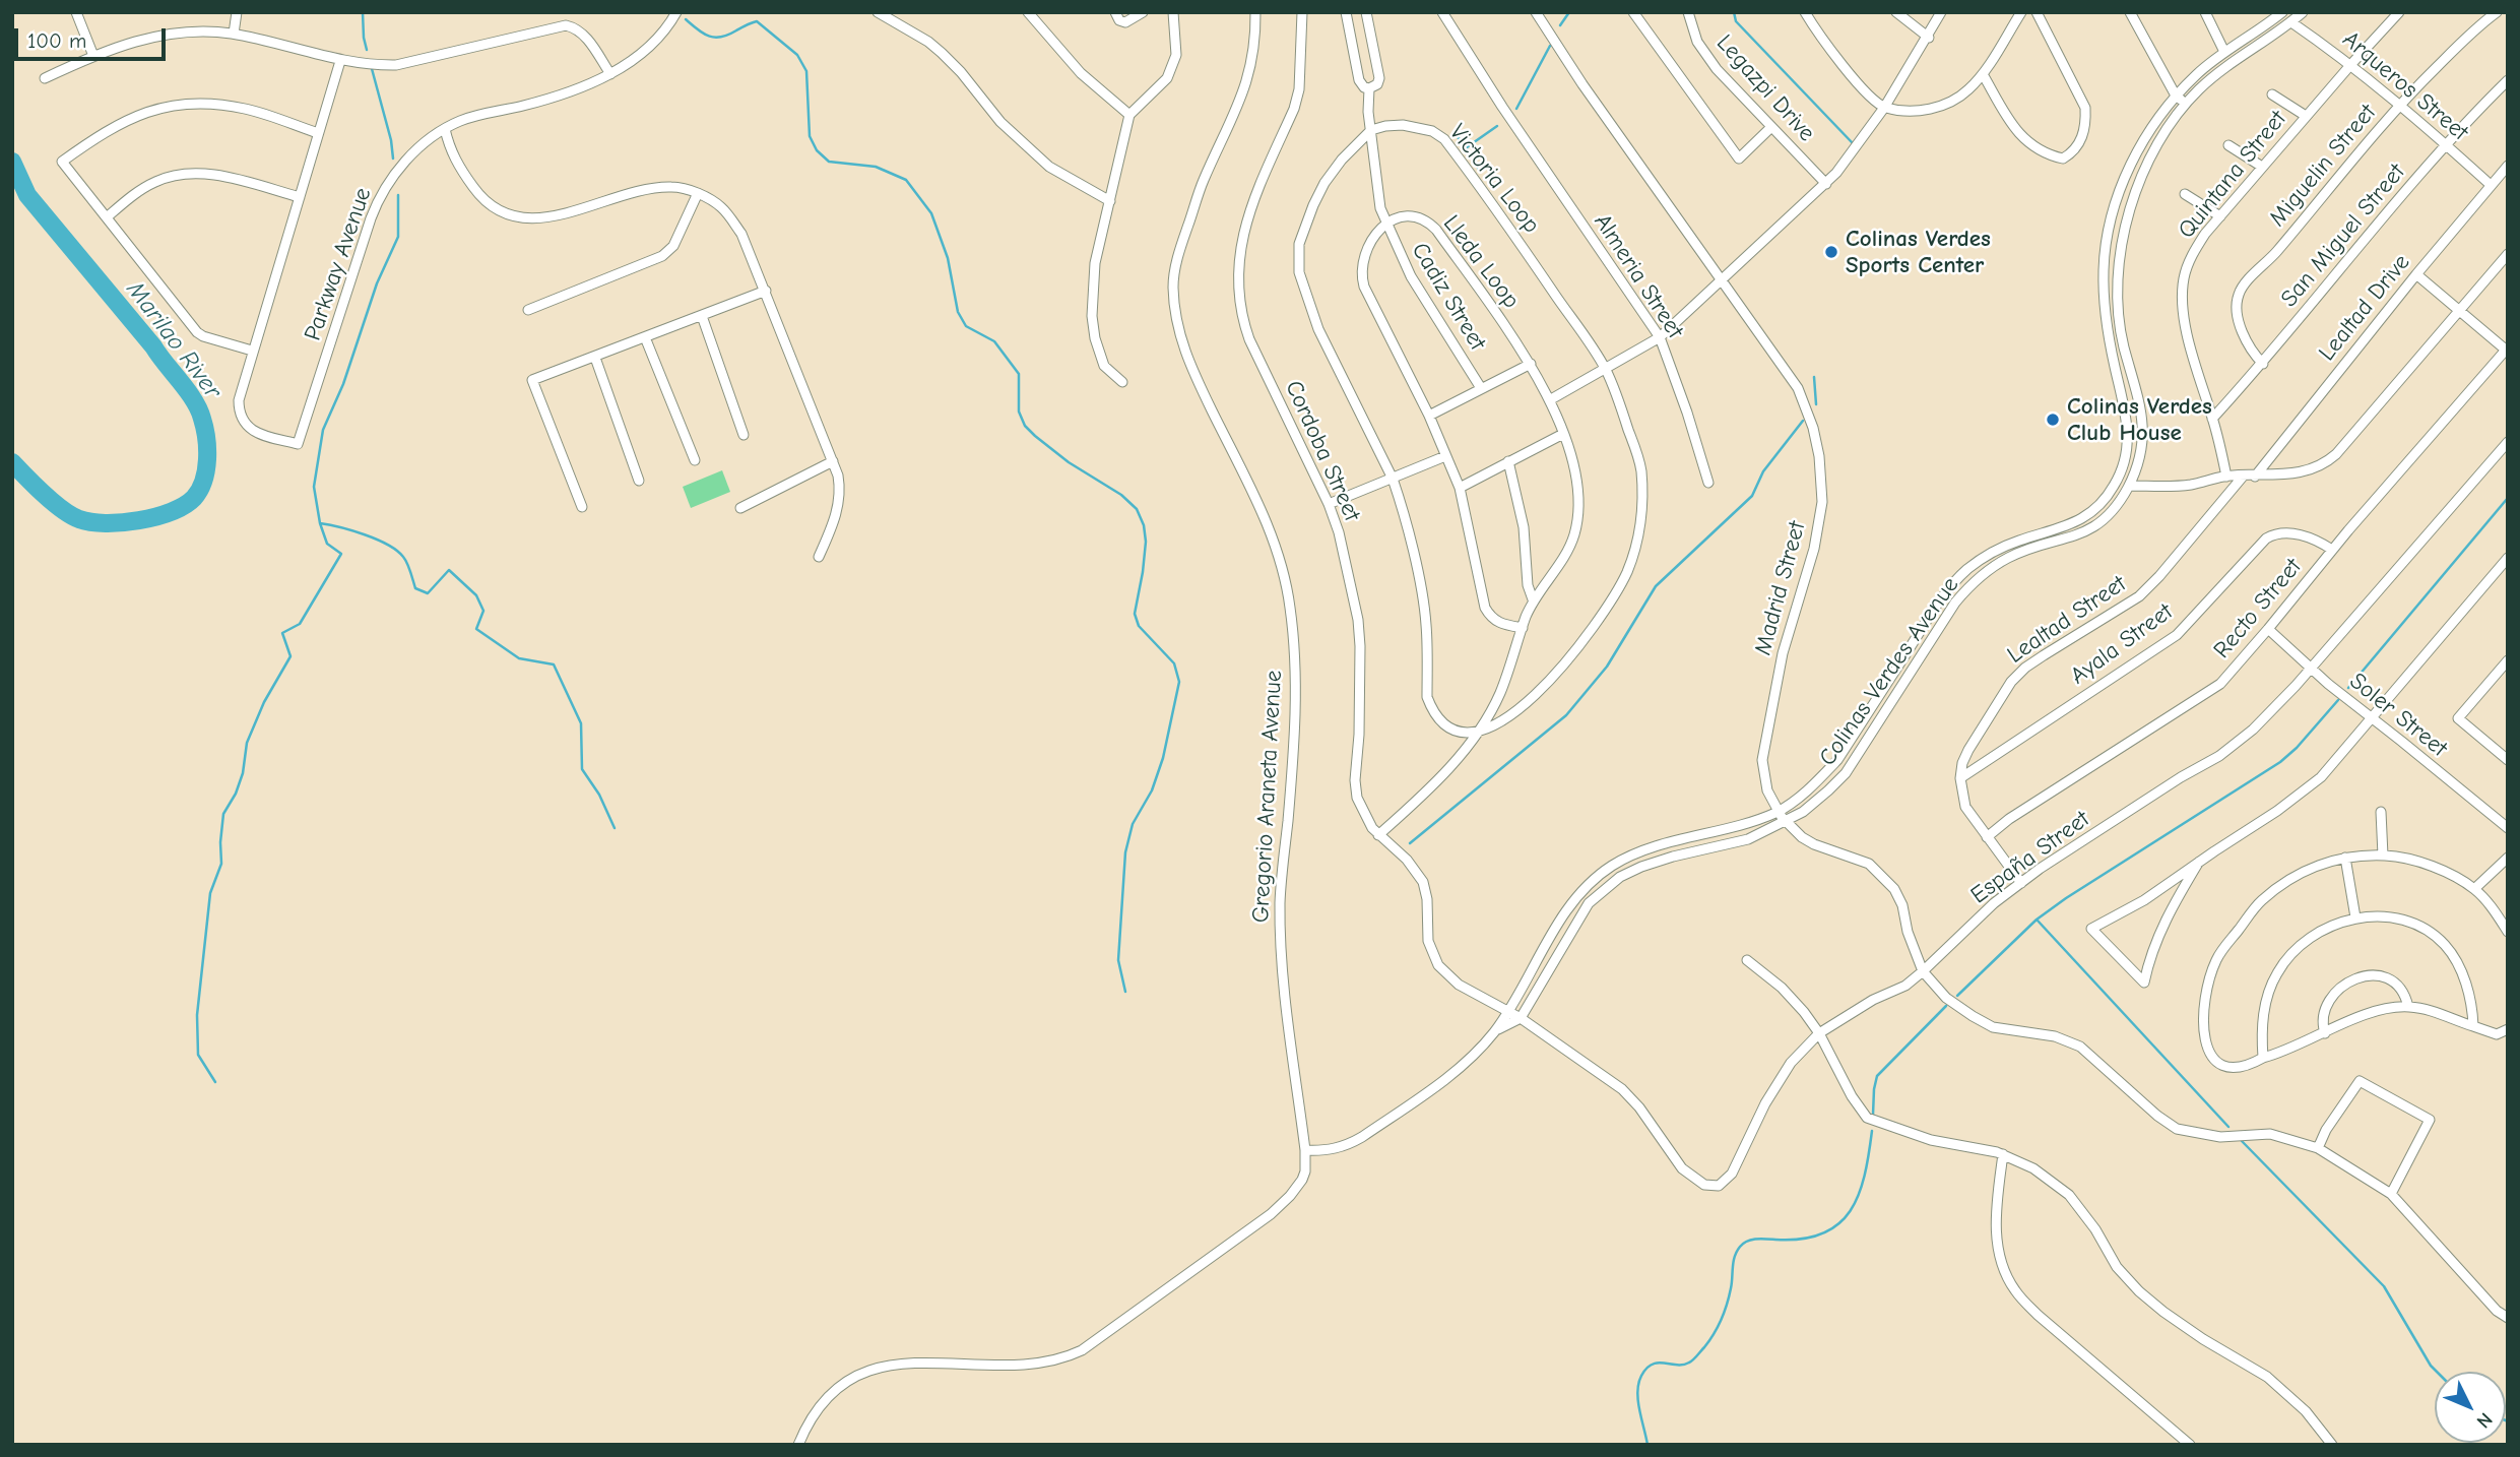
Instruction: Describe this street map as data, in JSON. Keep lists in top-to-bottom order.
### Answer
{
  "streets": {
    "street": [
      "Arqueros Street",
      "Legazpi Drive",
      "Miguelin Street",
      "Quintana Street",
      "Victoria Loop",
      "San Miguel Street",
      "Lleda Loop",
      "Parkway Avenue",
      "Almeria Street",
      "Cadiz Street",
      "Lealtad Drive",
      "Cordoba Street",
      "Madrid Street",
      "Recto Street",
      "Lealtad Street",
      "Ayala Street",
      "Colinas Verdes Avenue",
      "Soler Street",
      "Gregorio Araneta Avenue",
      "España Street"
    ]
  },
  "crossings": [
    ["Arqueros Street", "Miguelin Street"],
    ["Arqueros Street", "Quintana Street"],
    ["Arqueros Street", "San Miguel Street"],
    ["Arqueros Street", "Lealtad Drive"],
    ["Arqueros Street", "Colinas Verdes Avenue"],
    ["Miguelin Street", "San Miguel Street"],
    ["Quintana Street", "San Miguel Street"],
    ["Victoria Loop", "Lleda Loop"],
    ["Victoria Loop", "Cadiz Street"],
    ["Lleda Loop", "Cadiz Street"],
    ["Lleda Loop", "Cordoba Street"],
    ["Cordoba Street", "Colinas Verdes Avenue"],
    ["Cordoba Street", "España Street"],
    ["Madrid Street", "Colinas Verdes Avenue"],
    ["Madrid Street", "España Street"],
    ["Recto Street", "Ayala Street"],
    ["Recto Street", "Soler Street"],
    ["Lealtad Street", "Ayala Street"],
    ["Colinas Verdes Avenue", "Gregorio Araneta Avenue"],
    ["Colinas Verdes Avenue", "España Street"],
    ["Soler Street", "España Street"]
  ],
  "water": ["Marilao River"],
  "places": ["Colinas Verdes Sports Center", "Colinas Verdes Club House"],
  "scale_bar": "100 m",
  "north": "bottom right"
}
